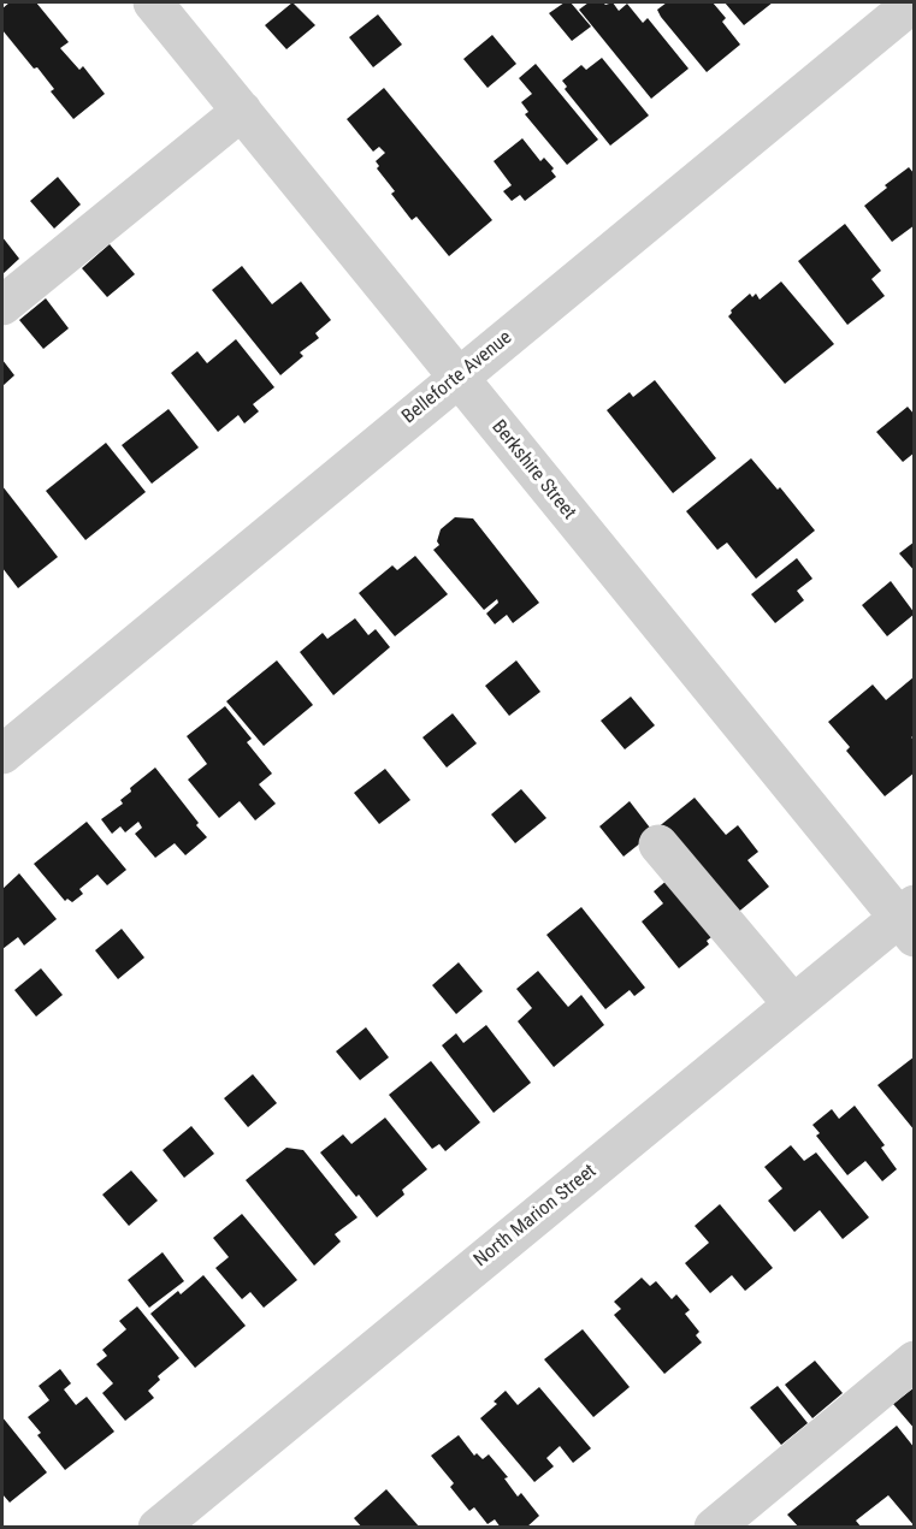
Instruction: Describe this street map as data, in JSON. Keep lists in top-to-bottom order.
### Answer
{
  "streets": {
    "street": ["Belleforte Avenue", "Berkshire Street", "North Marion Street"]
  },
  "crossings": [
    ["Belleforte Avenue", "Berkshire Street"],
    ["Berkshire Street", "North Marion Street"]
  ]
}
